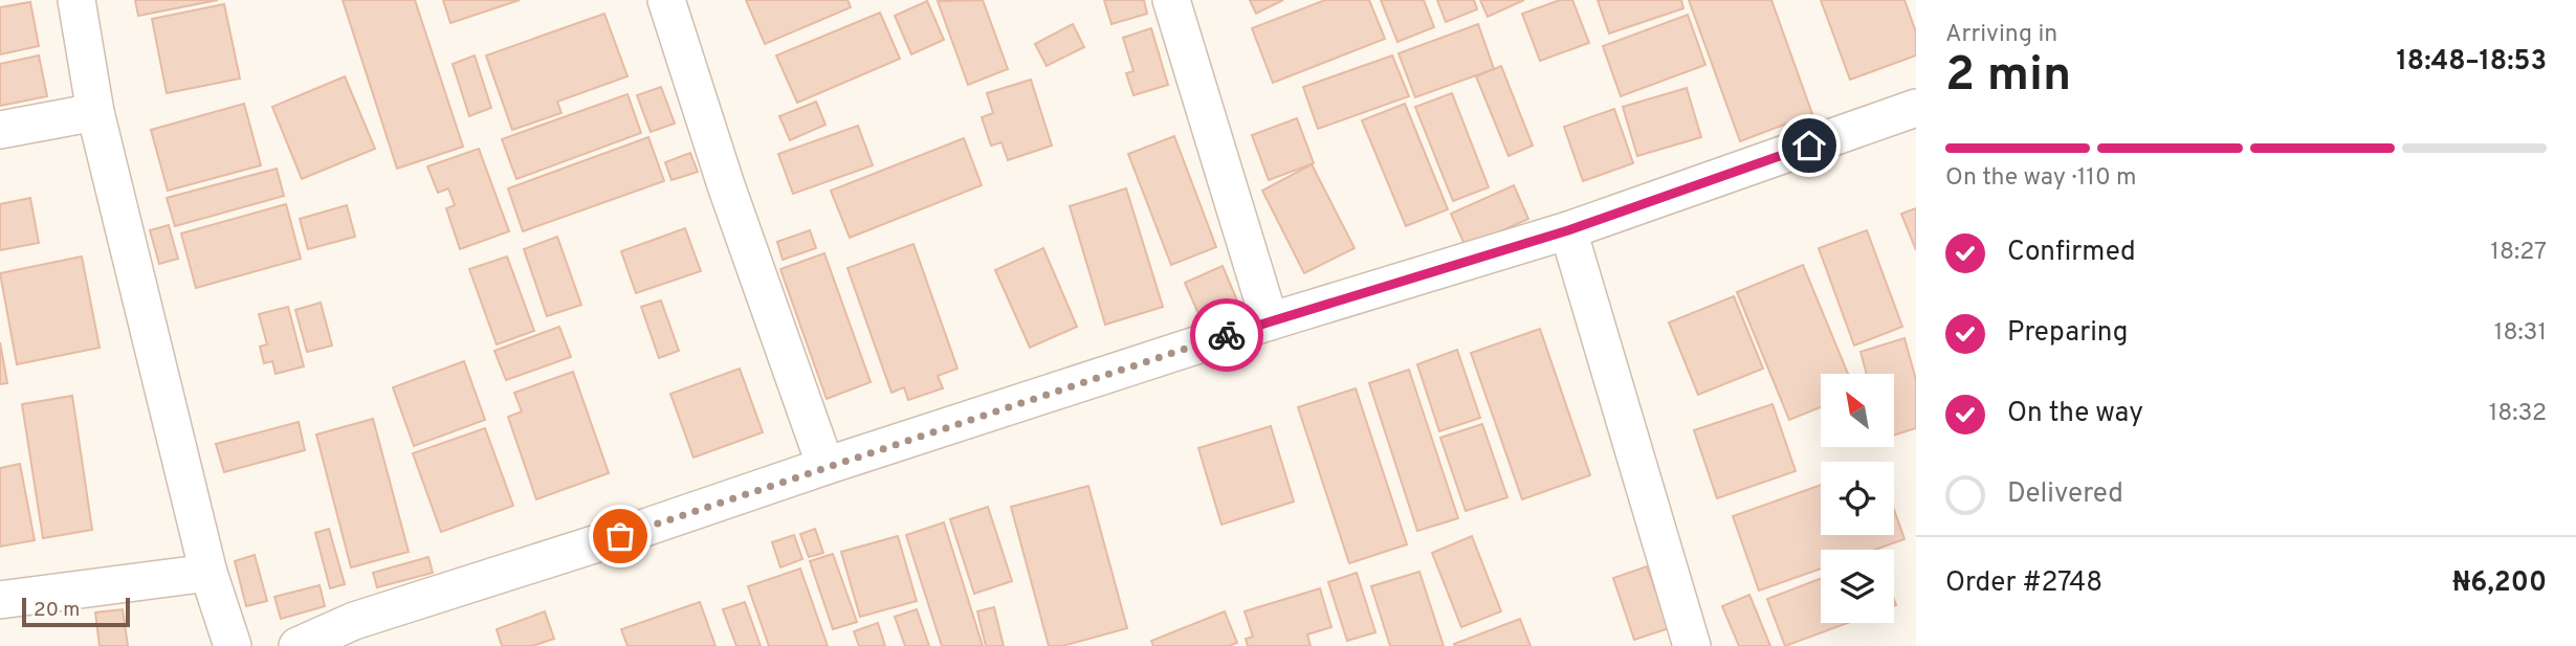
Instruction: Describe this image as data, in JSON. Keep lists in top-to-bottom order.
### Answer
{
  "scale_bar": "20 m",
  "north": "top left",
  "page": {
    "heading": ["2 min", "Arriving in", "18:48–18:53"],
    "panel": ["Order #2748", "₦6,200"],
    "bar": "On the way · 110 m",
    "list": [
      ["Confirmed", "18:27"],
      ["Preparing", "18:31"],
      ["On the way", "18:32"],
      "Delivered"
    ],
    "scale": "20 m"
  }
}
